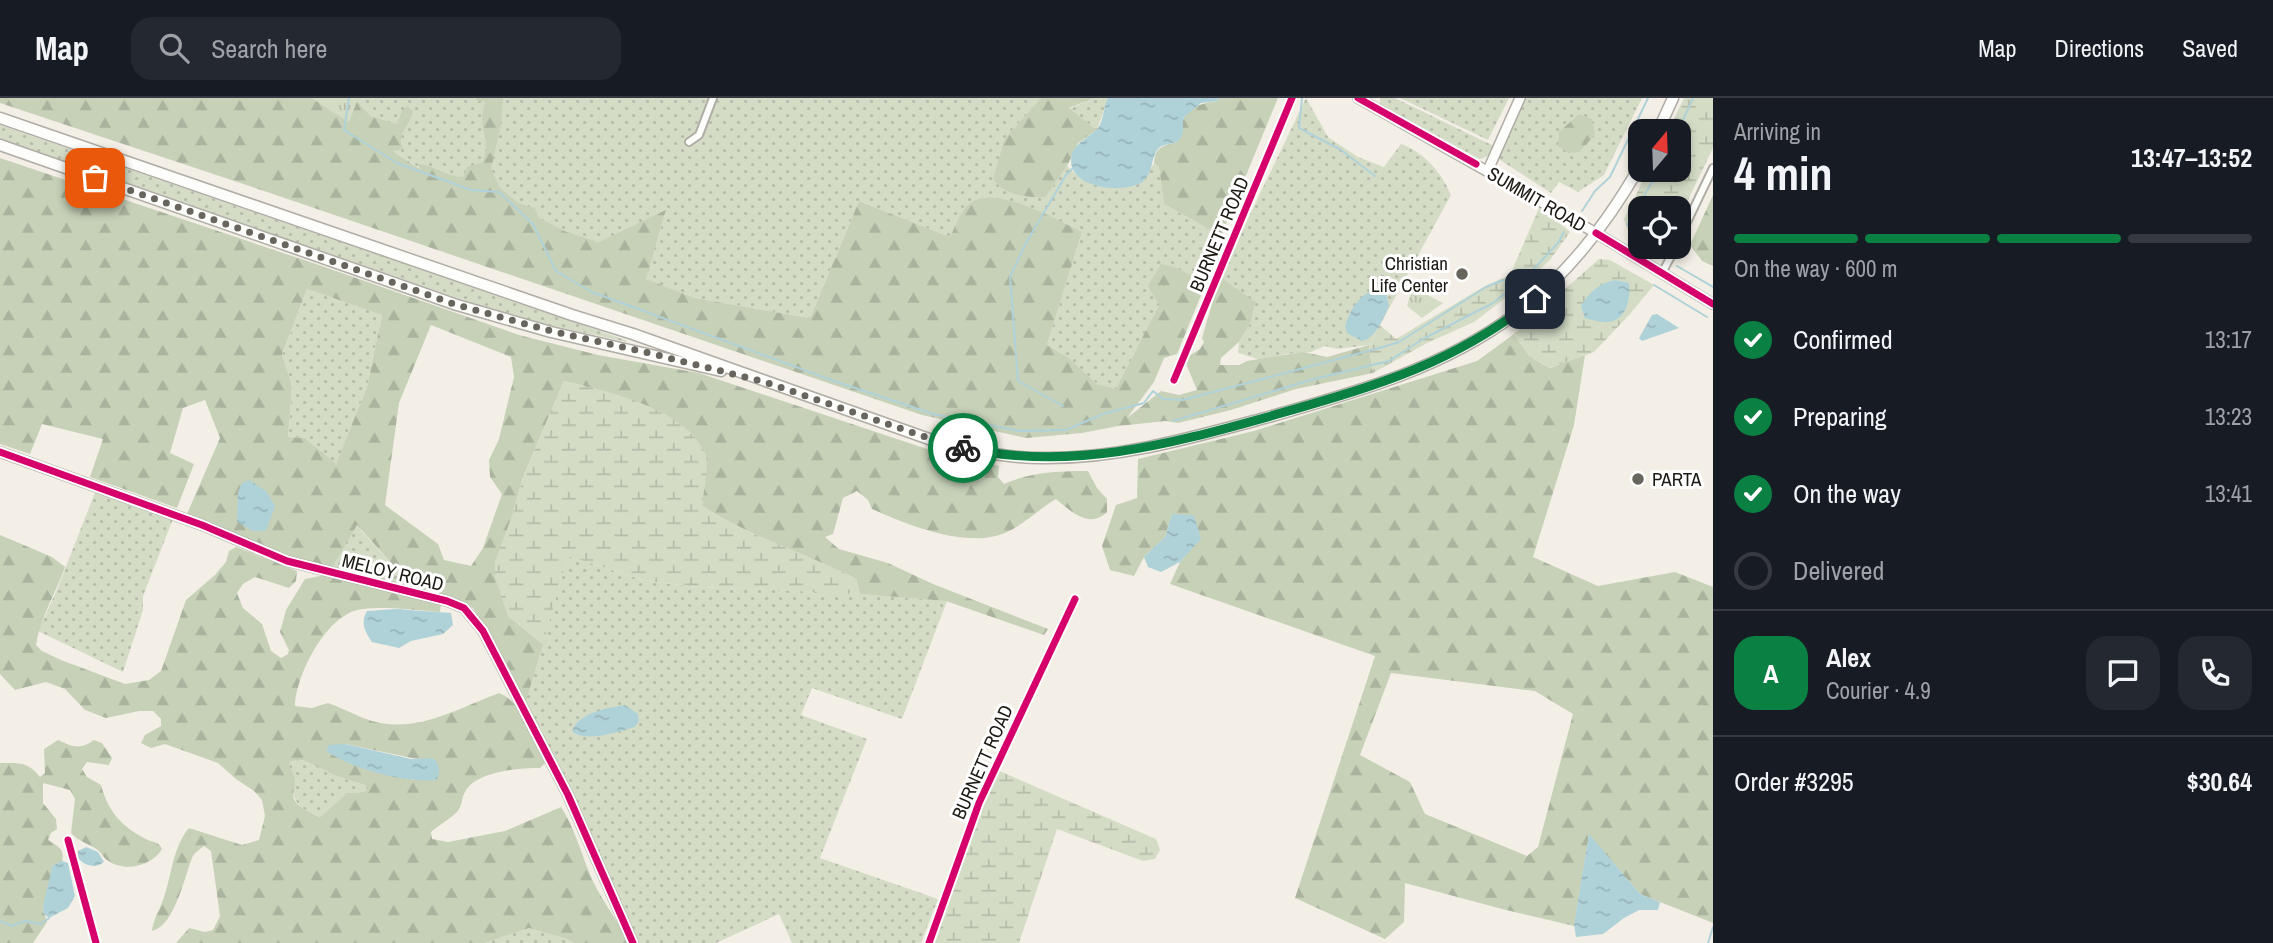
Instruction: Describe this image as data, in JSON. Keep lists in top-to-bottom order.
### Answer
{
  "streets": {
    "street": ["SUMMIT ROAD", "BURNETT ROAD", "MELOY ROAD"]
  },
  "places": ["Christian Life Center", "PARTA"],
  "north": "top",
  "page": {
    "header": "Map",
    "search": "Search here",
    "nav": ["Map", "Directions", "Saved"],
    "heading": ["4 min", "Arriving in", "13:47–13:52"],
    "panel": [
      "Alex",
      "Courier · 4.9",
      "Order #3295",
      "$30.64"
    ],
    "bar": "On the way · 600 m",
    "list": [
      ["Confirmed", "13:17"],
      ["Preparing", "13:23"],
      ["On the way", "13:41"],
      "Delivered"
    ],
    "round": "A"
  }
}
